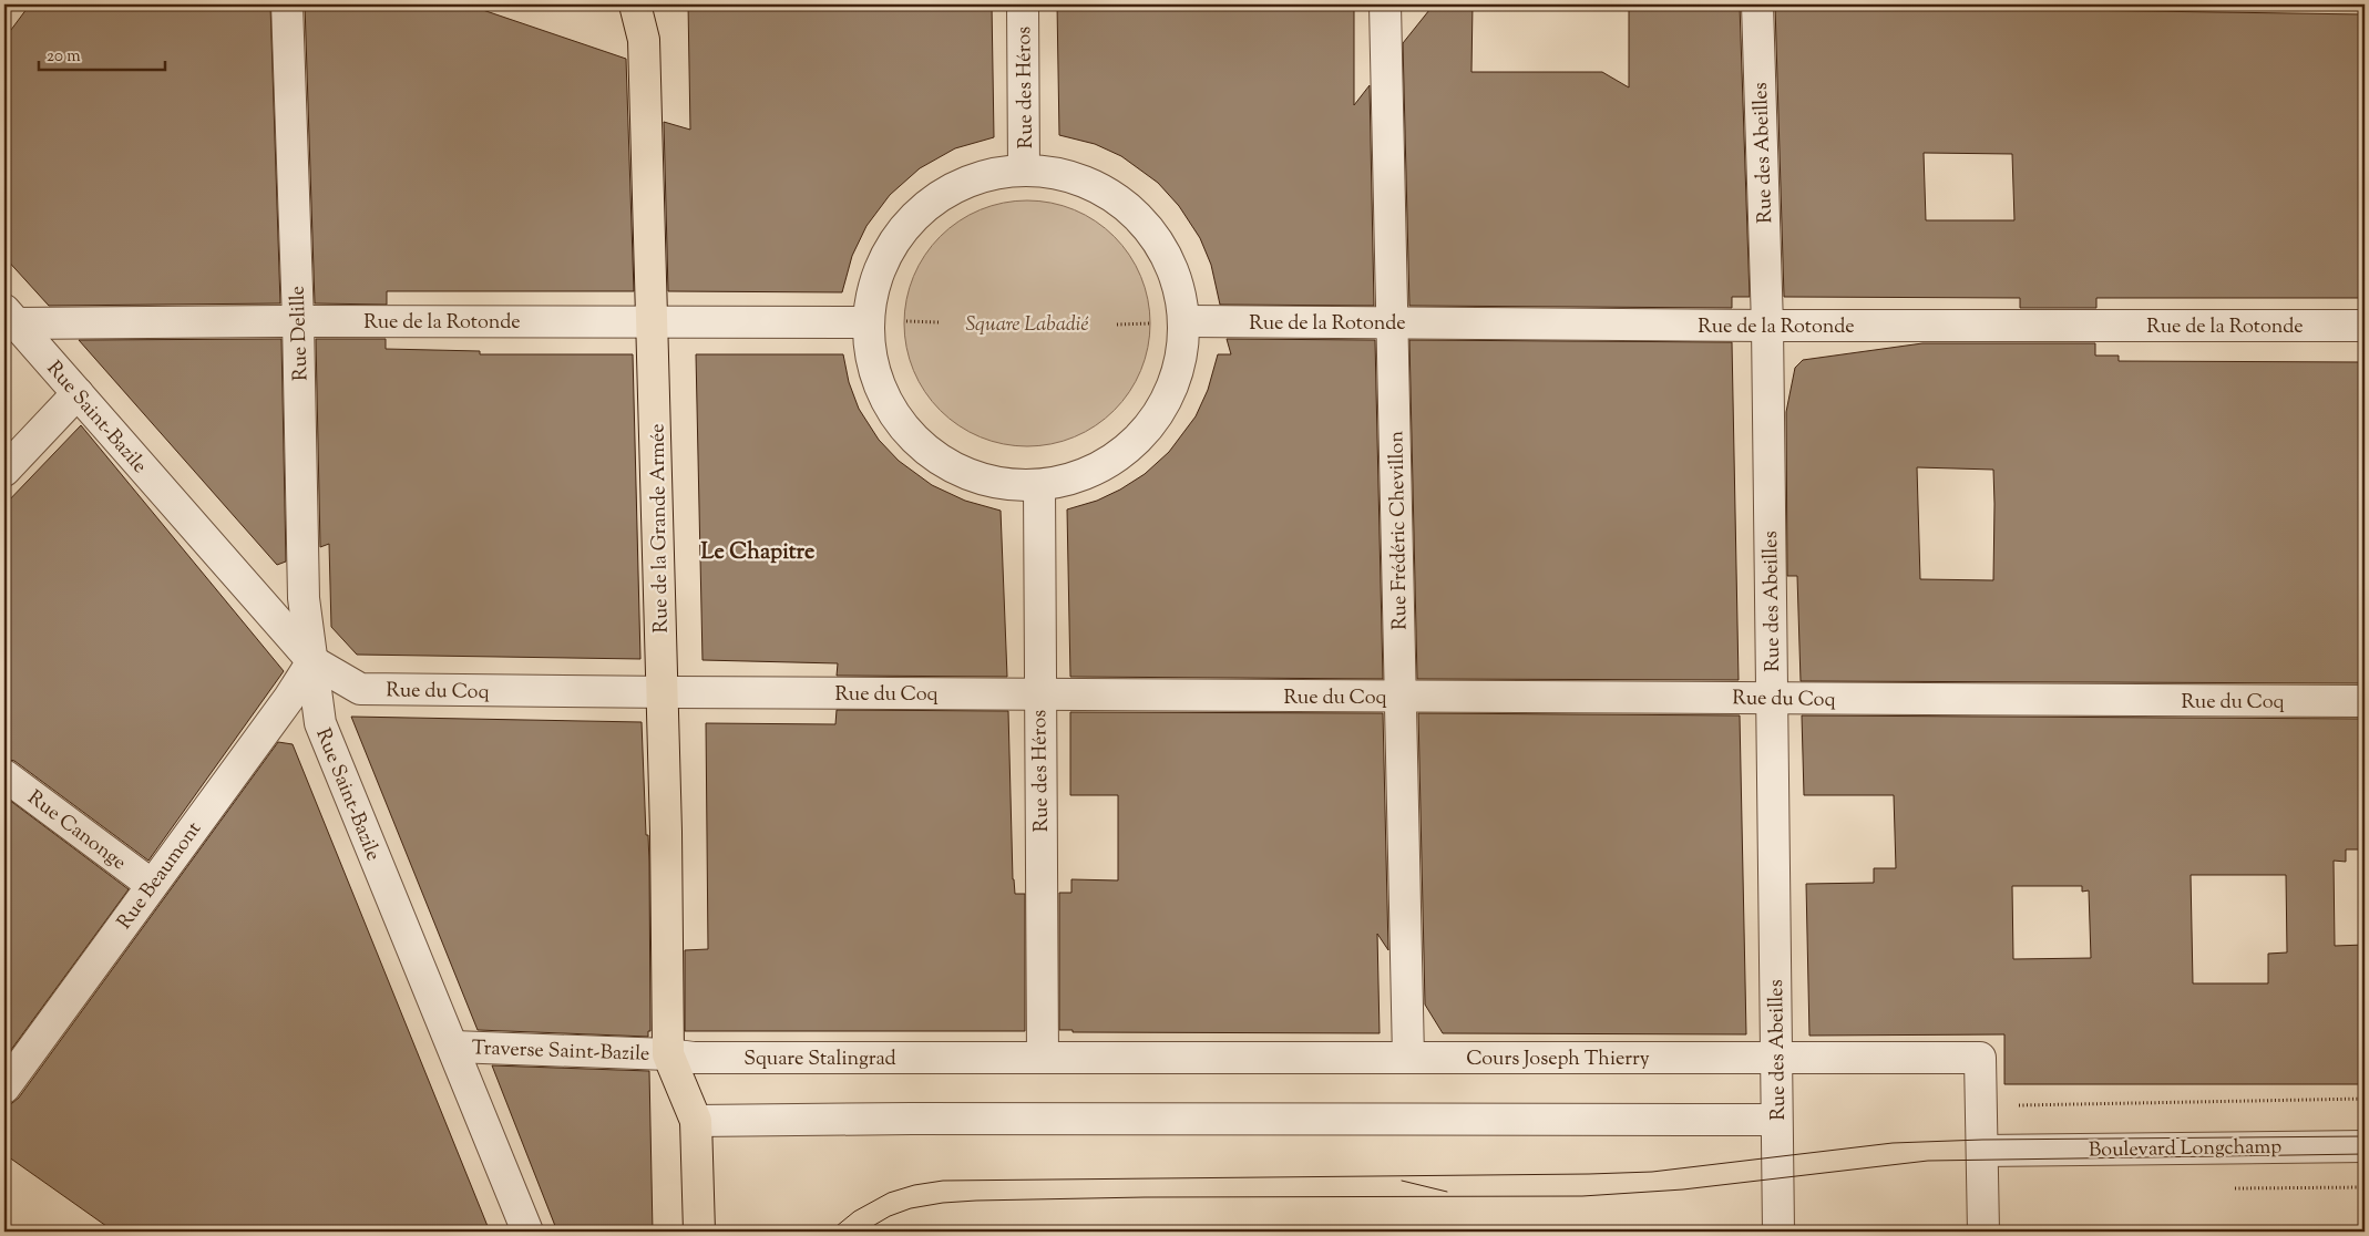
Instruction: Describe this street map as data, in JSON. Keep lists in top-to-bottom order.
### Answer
{
  "streets": {
    "main road": ["Rue de la Grande Armée"],
    "street": [
      "Rue des Héros",
      "Rue des Abeilles",
      "Rue de la Rotonde",
      "Rue Delille",
      "Rue Saint-Bazile",
      "Rue Frédéric Chevillon",
      "Rue du Coq",
      "Rue Canonge",
      "Rue Beaumont",
      "Traverse Saint-Bazile",
      "Square Stalingrad",
      "Cours Joseph Thierry",
      "Boulevard Longchamp"
    ]
  },
  "crossings": [
    ["Rue des Héros", "Rue du Coq"],
    ["Rue des Héros", "Square Stalingrad"],
    ["Rue des Héros", "Cours Joseph Thierry"],
    ["Rue des Abeilles", "Rue de la Rotonde"],
    ["Rue des Abeilles", "Rue du Coq"],
    ["Rue des Abeilles", "Cours Joseph Thierry"],
    ["Rue de la Rotonde", "Rue Delille"],
    ["Rue de la Rotonde", "Rue Saint-Bazile"],
    ["Rue de la Rotonde", "Rue de la Grande Armée"],
    ["Rue de la Rotonde", "Rue Frédéric Chevillon"],
    ["Rue Delille", "Rue Saint-Bazile"],
    ["Rue Delille", "Rue du Coq"],
    ["Rue Delille", "Rue Beaumont"],
    ["Rue Saint-Bazile", "Rue du Coq"],
    ["Rue Saint-Bazile", "Rue Beaumont"],
    ["Rue Saint-Bazile", "Traverse Saint-Bazile"],
    ["Rue de la Grande Armée", "Rue du Coq"],
    ["Rue de la Grande Armée", "Traverse Saint-Bazile"],
    ["Rue de la Grande Armée", "Square Stalingrad"],
    ["Rue Frédéric Chevillon", "Rue du Coq"],
    ["Rue Frédéric Chevillon", "Cours Joseph Thierry"],
    ["Rue du Coq", "Rue Beaumont"],
    ["Rue Canonge", "Rue Beaumont"],
    ["Traverse Saint-Bazile", "Square Stalingrad"],
    ["Square Stalingrad", "Cours Joseph Thierry"],
    ["Cours Joseph Thierry", "Boulevard Longchamp"]
  ],
  "districts": ["Le Chapitre"],
  "parks": ["Square Labadié"],
  "scale_bar": "20 m"
}
